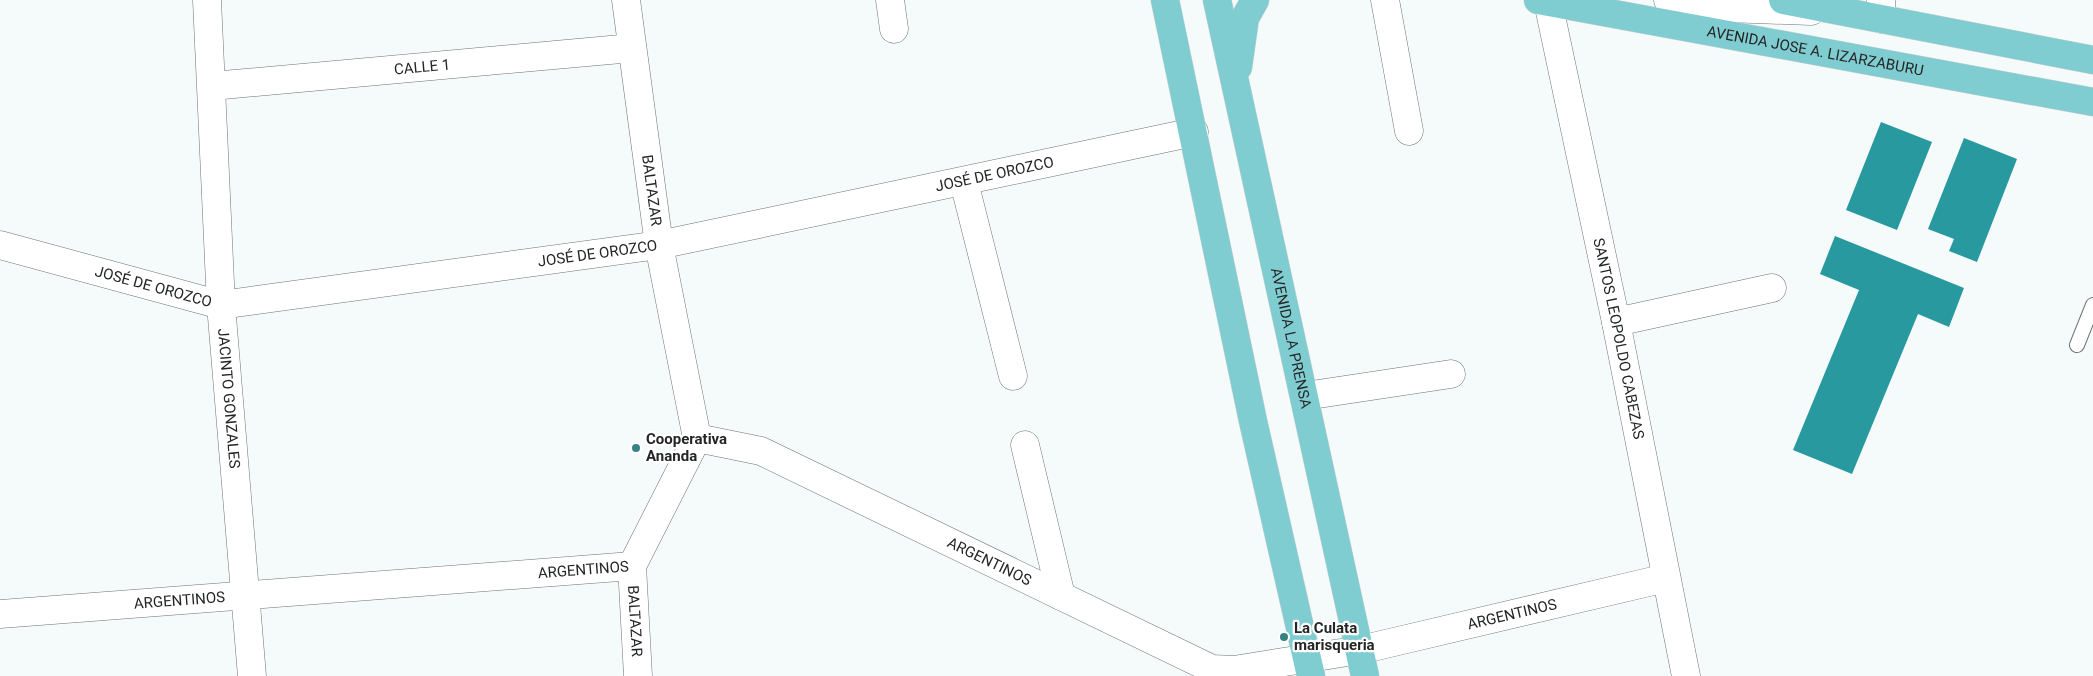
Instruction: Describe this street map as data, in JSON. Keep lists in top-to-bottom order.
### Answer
{
  "streets": {
    "main road": ["AVENIDA JOSE A. LIZARZABURU", "AVENIDA LA PRENSA"],
    "street": [
      "CALLE 1",
      "JOSÉ DE OROZCO",
      "BALTAZAR",
      "SANTOS LEOPOLDO CABEZAS",
      "JACINTO GONZALES",
      "ARGENTINOS"
    ]
  },
  "crossings": [
    ["AVENIDA JOSE A. LIZARZABURU", "SANTOS LEOPOLDO CABEZAS"],
    ["CALLE 1", "BALTAZAR"],
    ["CALLE 1", "JACINTO GONZALES"],
    ["JOSÉ DE OROZCO", "BALTAZAR"],
    ["JOSÉ DE OROZCO", "JACINTO GONZALES"],
    ["BALTAZAR", "ARGENTINOS"],
    ["AVENIDA LA PRENSA", "ARGENTINOS"],
    ["SANTOS LEOPOLDO CABEZAS", "ARGENTINOS"],
    ["JACINTO GONZALES", "ARGENTINOS"]
  ],
  "places": ["Cooperativa Ananda", "La Culata marisqueria"]
}
